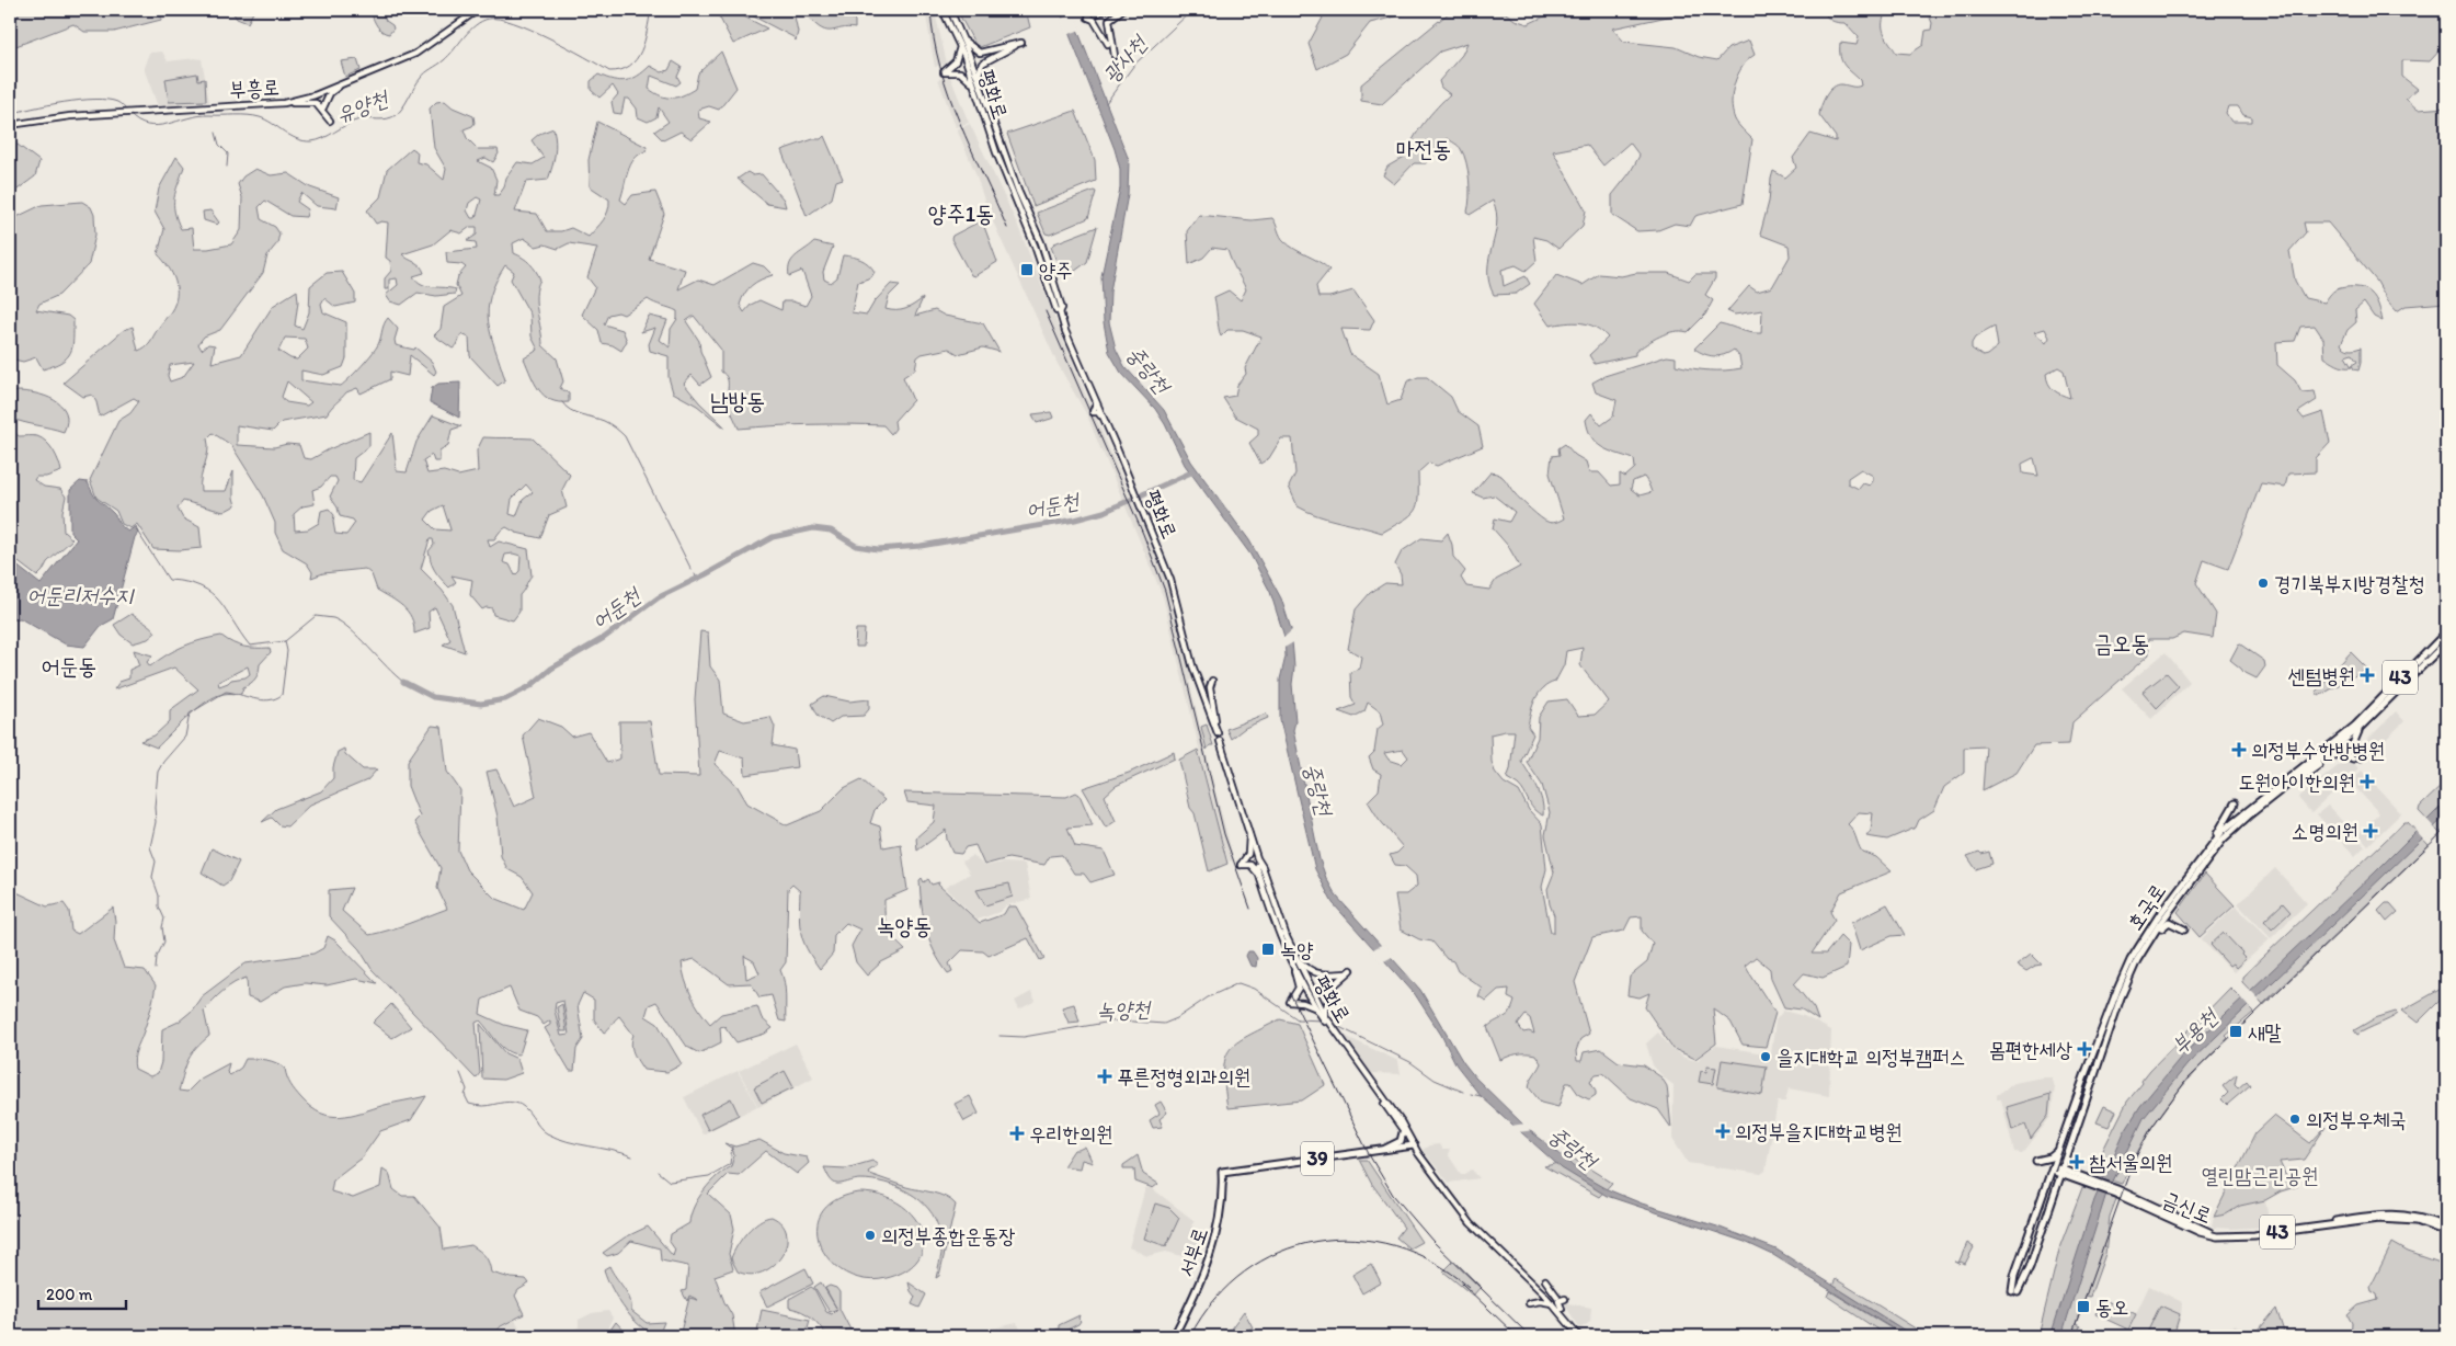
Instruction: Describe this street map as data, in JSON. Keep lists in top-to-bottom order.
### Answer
{
  "streets": {
    "main road": [
      "부흥로",
      "평화로",
      "43",
      "호국로",
      "39",
      "금신로",
      "서부로"
    ]
  },
  "crossings": [
    ["평화로", "39"],
    ["43", "호국로"],
    ["43", "금신로"],
    ["39", "서부로"]
  ],
  "districts": [
    "마전동",
    "양주1동",
    "남방동",
    "금오동",
    "어둔동",
    "녹양동"
  ],
  "water": [
    "광사천",
    "유양천",
    "중랑천",
    "어둔천",
    "어둔리저수지",
    "녹양천",
    "부용천"
  ],
  "parks": ["열린맘근린공원"],
  "places": {
    "transit": [
      "양주",
      "녹양",
      "새말",
      "동오"
    ],
    "other": [
      "경기북부지방경찰청",
      "을지대학교 의정부캠퍼스",
      "의정부우체국",
      "의정부종합운동장"
    ],
    "health": [
      "센텀병원",
      "의정부수한방병원",
      "도원아이한의원",
      "소명의원",
      "몸편한세상",
      "푸른정형외과의원",
      "의정부을지대학교병원",
      "우리한의원",
      "참서울의원"
    ]
  },
  "scale_bar": "200 m"
}
